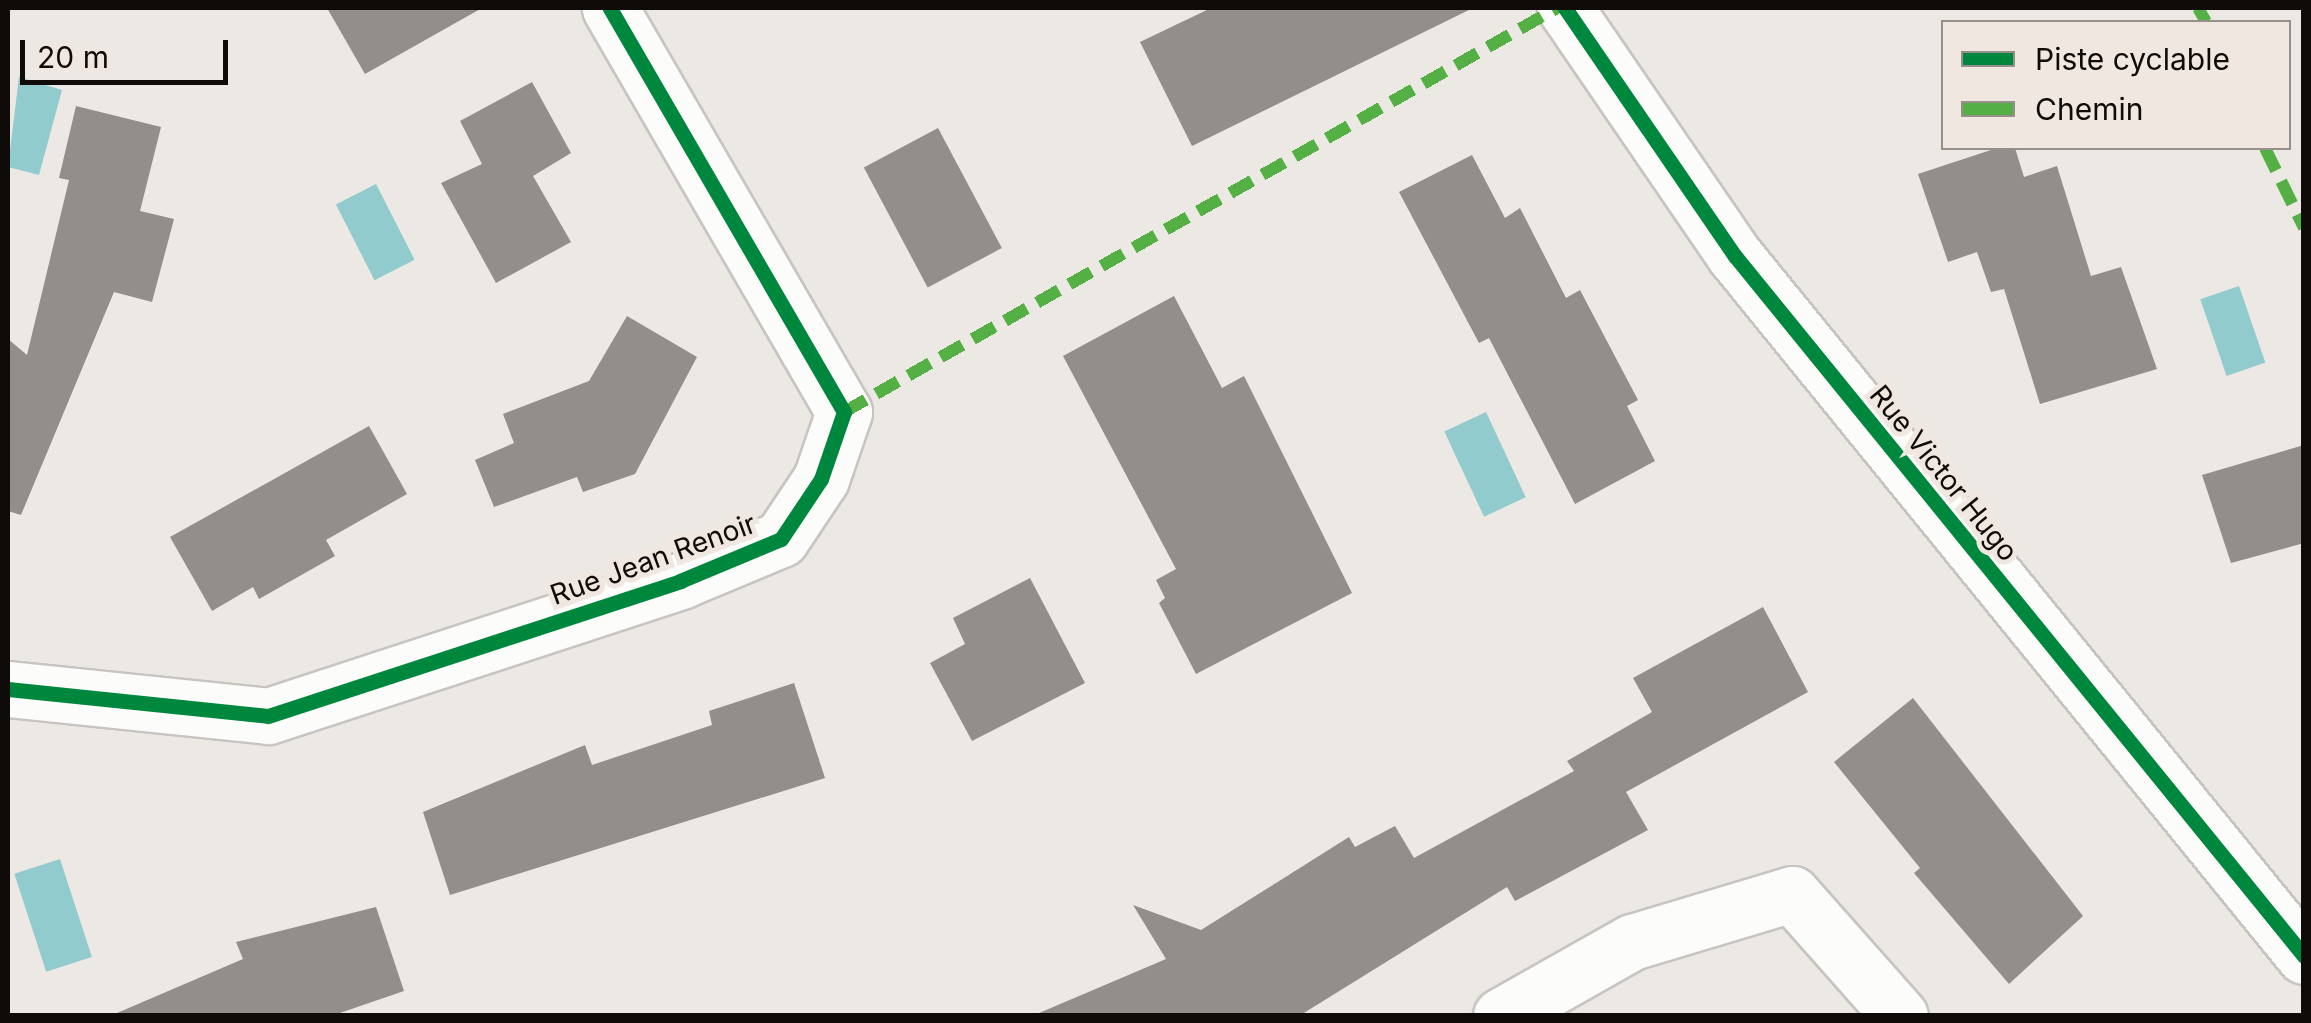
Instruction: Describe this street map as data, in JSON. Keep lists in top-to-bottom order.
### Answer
{
  "streets": {
    "street": ["Rue Victor Hugo", "Rue Jean Renoir"]
  },
  "legend": ["Piste cyclable", "Chemin"],
  "scale_bar": "20 m"
}
